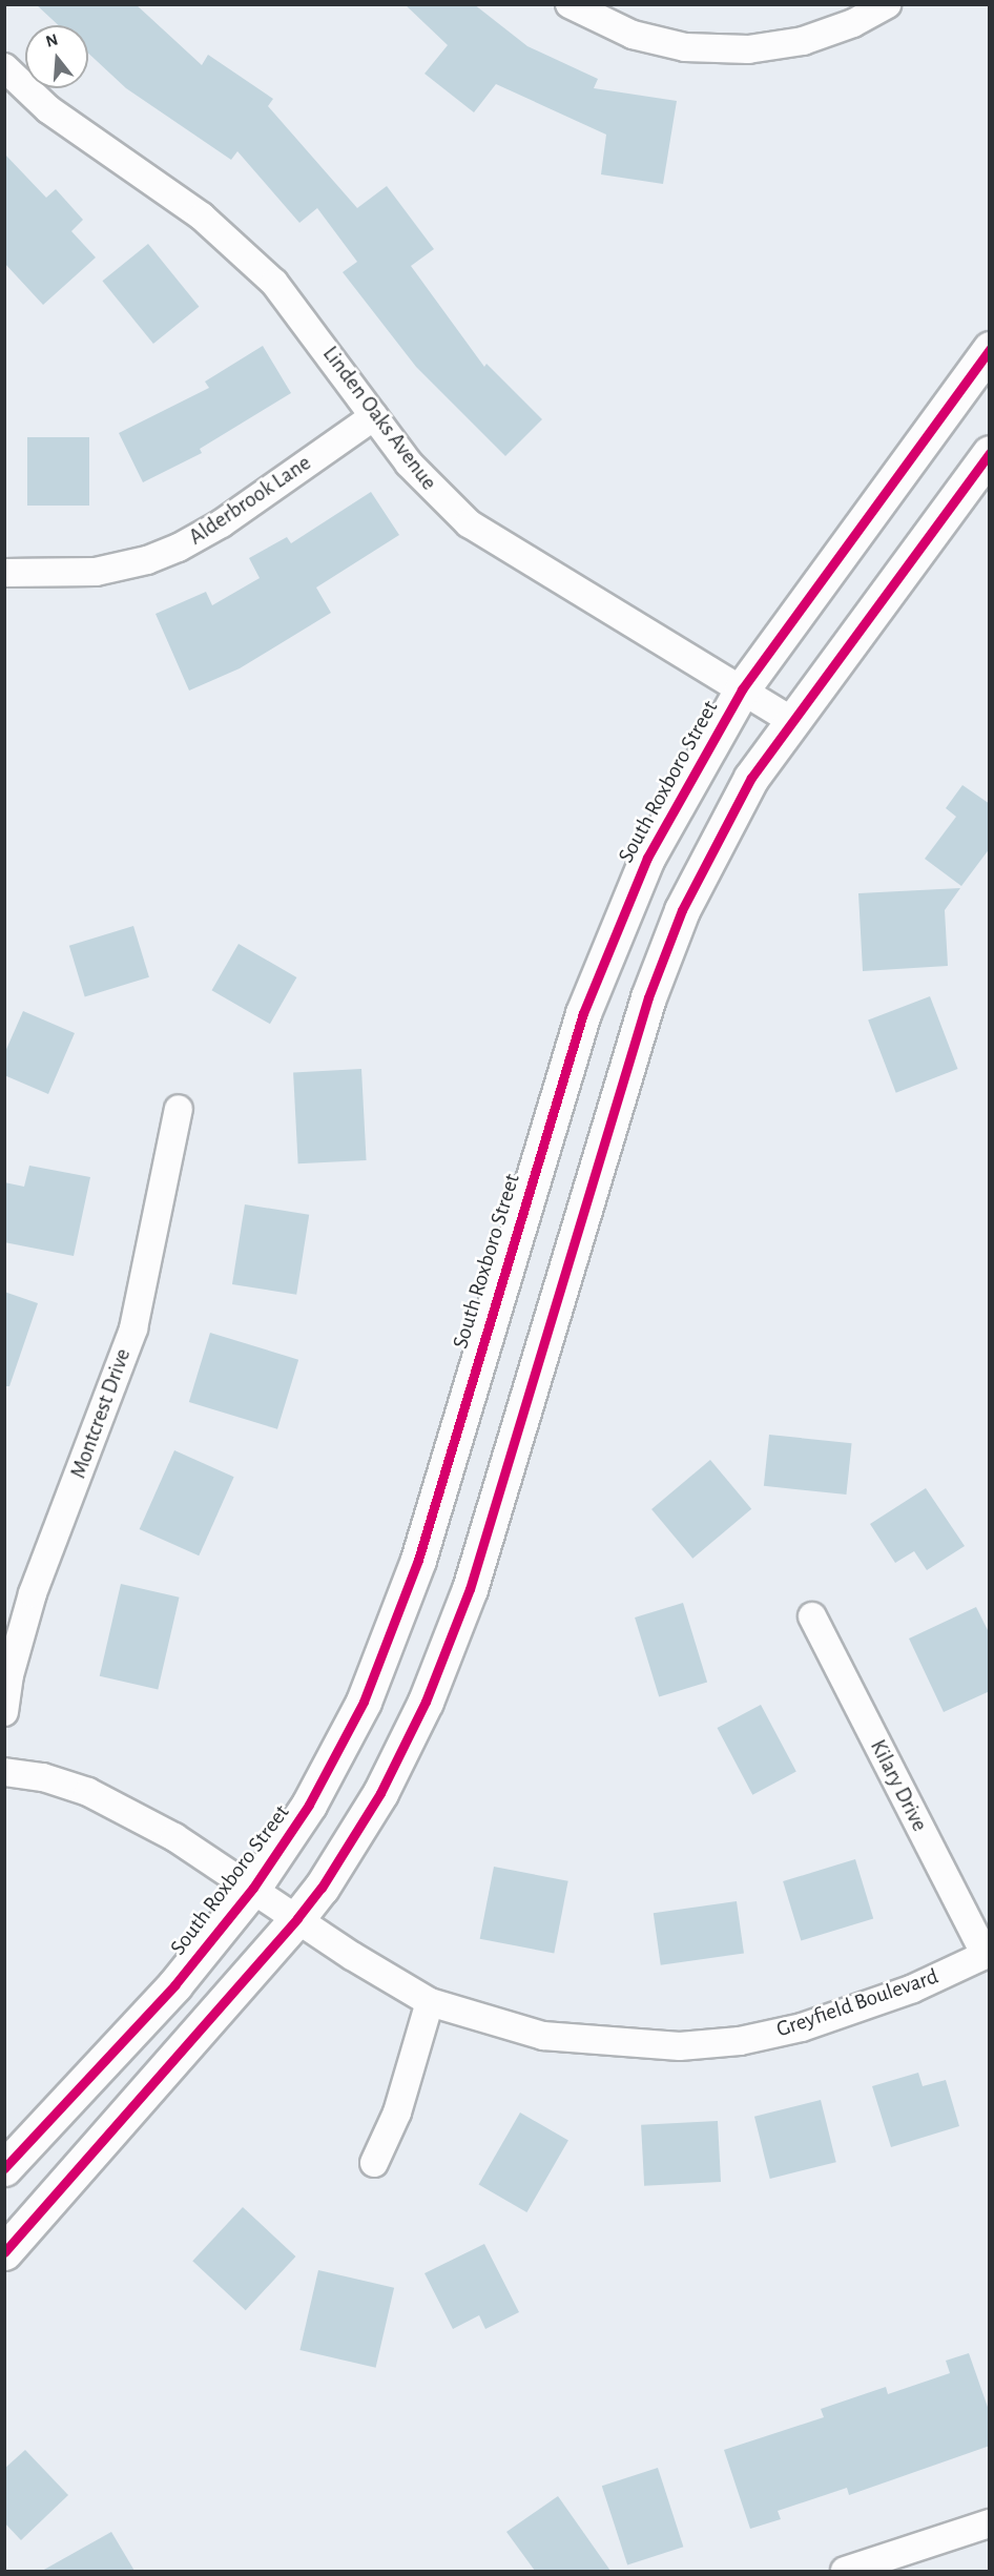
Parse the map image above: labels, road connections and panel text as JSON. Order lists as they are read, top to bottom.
{
  "streets": {
    "street": [
      "Linden Oaks Avenue",
      "Alderbrook Lane",
      "South Roxboro Street",
      "Montcrest Drive",
      "Kilary Drive",
      "Greyfield Boulevard"
    ]
  },
  "crossings": [
    ["Linden Oaks Avenue", "Alderbrook Lane"],
    ["Linden Oaks Avenue", "South Roxboro Street"],
    ["South Roxboro Street", "Greyfield Boulevard"],
    ["Kilary Drive", "Greyfield Boulevard"]
  ],
  "north": "top"
}
